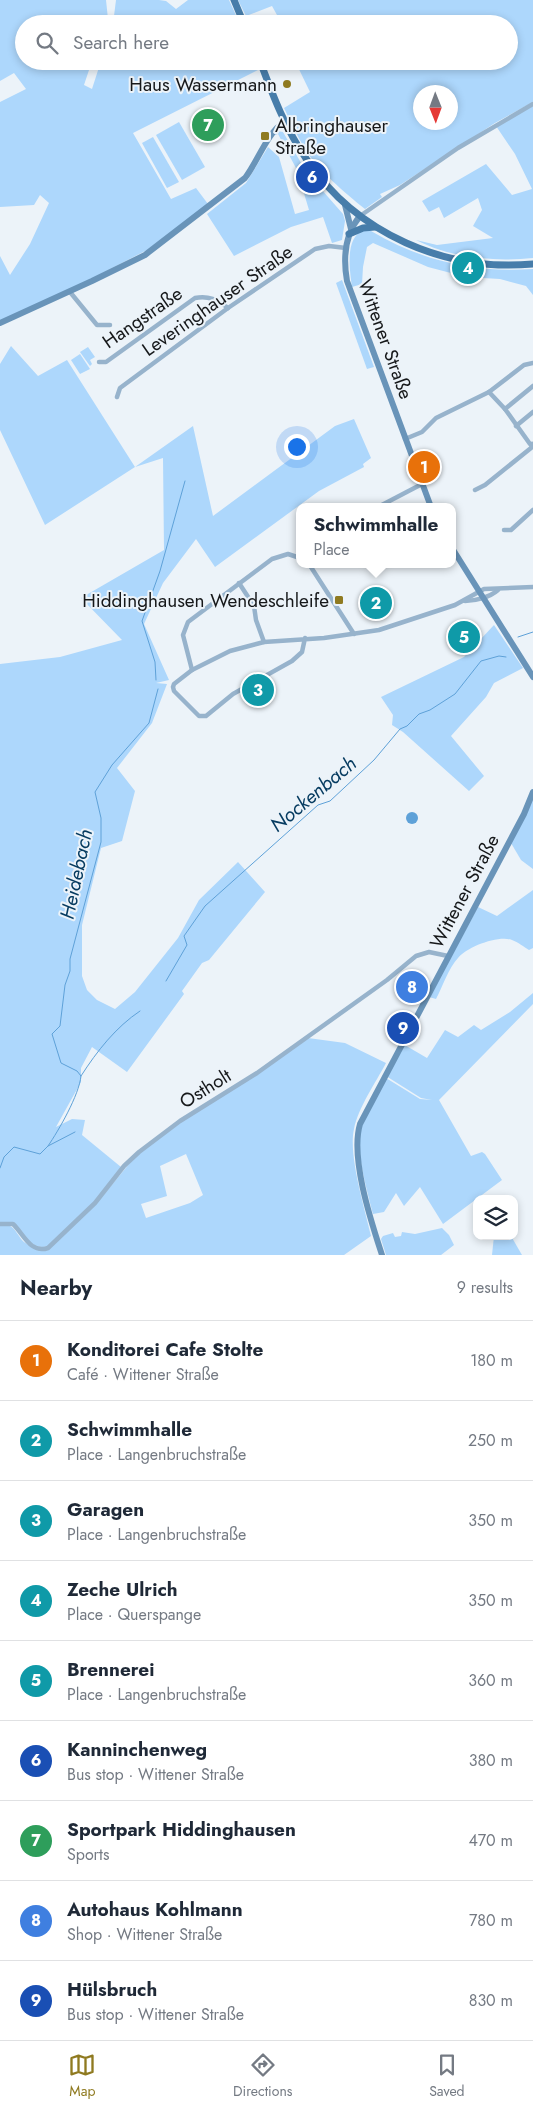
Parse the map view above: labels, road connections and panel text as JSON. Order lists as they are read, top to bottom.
{
  "streets": {
    "main road": ["Wittener Straße"],
    "street": ["Leveringhauser Straße", "Hangstraße", "Ostholt"]
  },
  "crossings": [
    ["Leveringhauser Straße", "Hangstraße"],
    ["Leveringhauser Straße", "Wittener Straße"],
    ["Wittener Straße", "Ostholt"]
  ],
  "water": ["Nockenbach", "Heidebach"],
  "places": {
    "other": ["Haus Wassermann"],
    "transit": ["Albringhauser Straße", "Hiddinghausen Wendeschleife"]
  },
  "north": "bottom",
  "page": {
    "search": "Search here",
    "pins": [
      "7",
      "6",
      "4",
      "1",
      "2",
      "5",
      "3",
      "8",
      "9"
    ],
    "popup": ["Schwimmhalle", "Place"],
    "heading": ["Nearby", "9 results"],
    "list": [
      {
        "mark": "1",
        "name": "Konditorei Cafe Stolte",
        "note": "Café · Wittener Straße",
        "value": "180 m"
      },
      {
        "mark": "2",
        "name": "Schwimmhalle",
        "note": "Place · Langenbruchstraße",
        "value": "250 m"
      },
      {
        "mark": "3",
        "name": "Garagen",
        "note": "Place · Langenbruchstraße",
        "value": "350 m"
      },
      {
        "mark": "4",
        "name": "Zeche Ulrich",
        "note": "Place · Querspange",
        "value": "350 m"
      },
      {
        "mark": "5",
        "name": "Brennerei",
        "note": "Place · Langenbruchstraße",
        "value": "360 m"
      },
      {
        "mark": "6",
        "name": "Kanninchenweg",
        "note": "Bus stop · Wittener Straße",
        "value": "380 m"
      },
      {
        "mark": "7",
        "name": "Sportpark Hiddinghausen",
        "note": "Sports",
        "value": "470 m"
      },
      {
        "mark": "8",
        "name": "Autohaus Kohlmann",
        "note": "Shop · Wittener Straße",
        "value": "780 m"
      },
      {
        "mark": "9",
        "name": "Hülsbruch",
        "note": "Bus stop · Wittener Straße",
        "value": "830 m"
      }
    ],
    "nav": ["Map", "Directions", "Saved"]
  }
}
